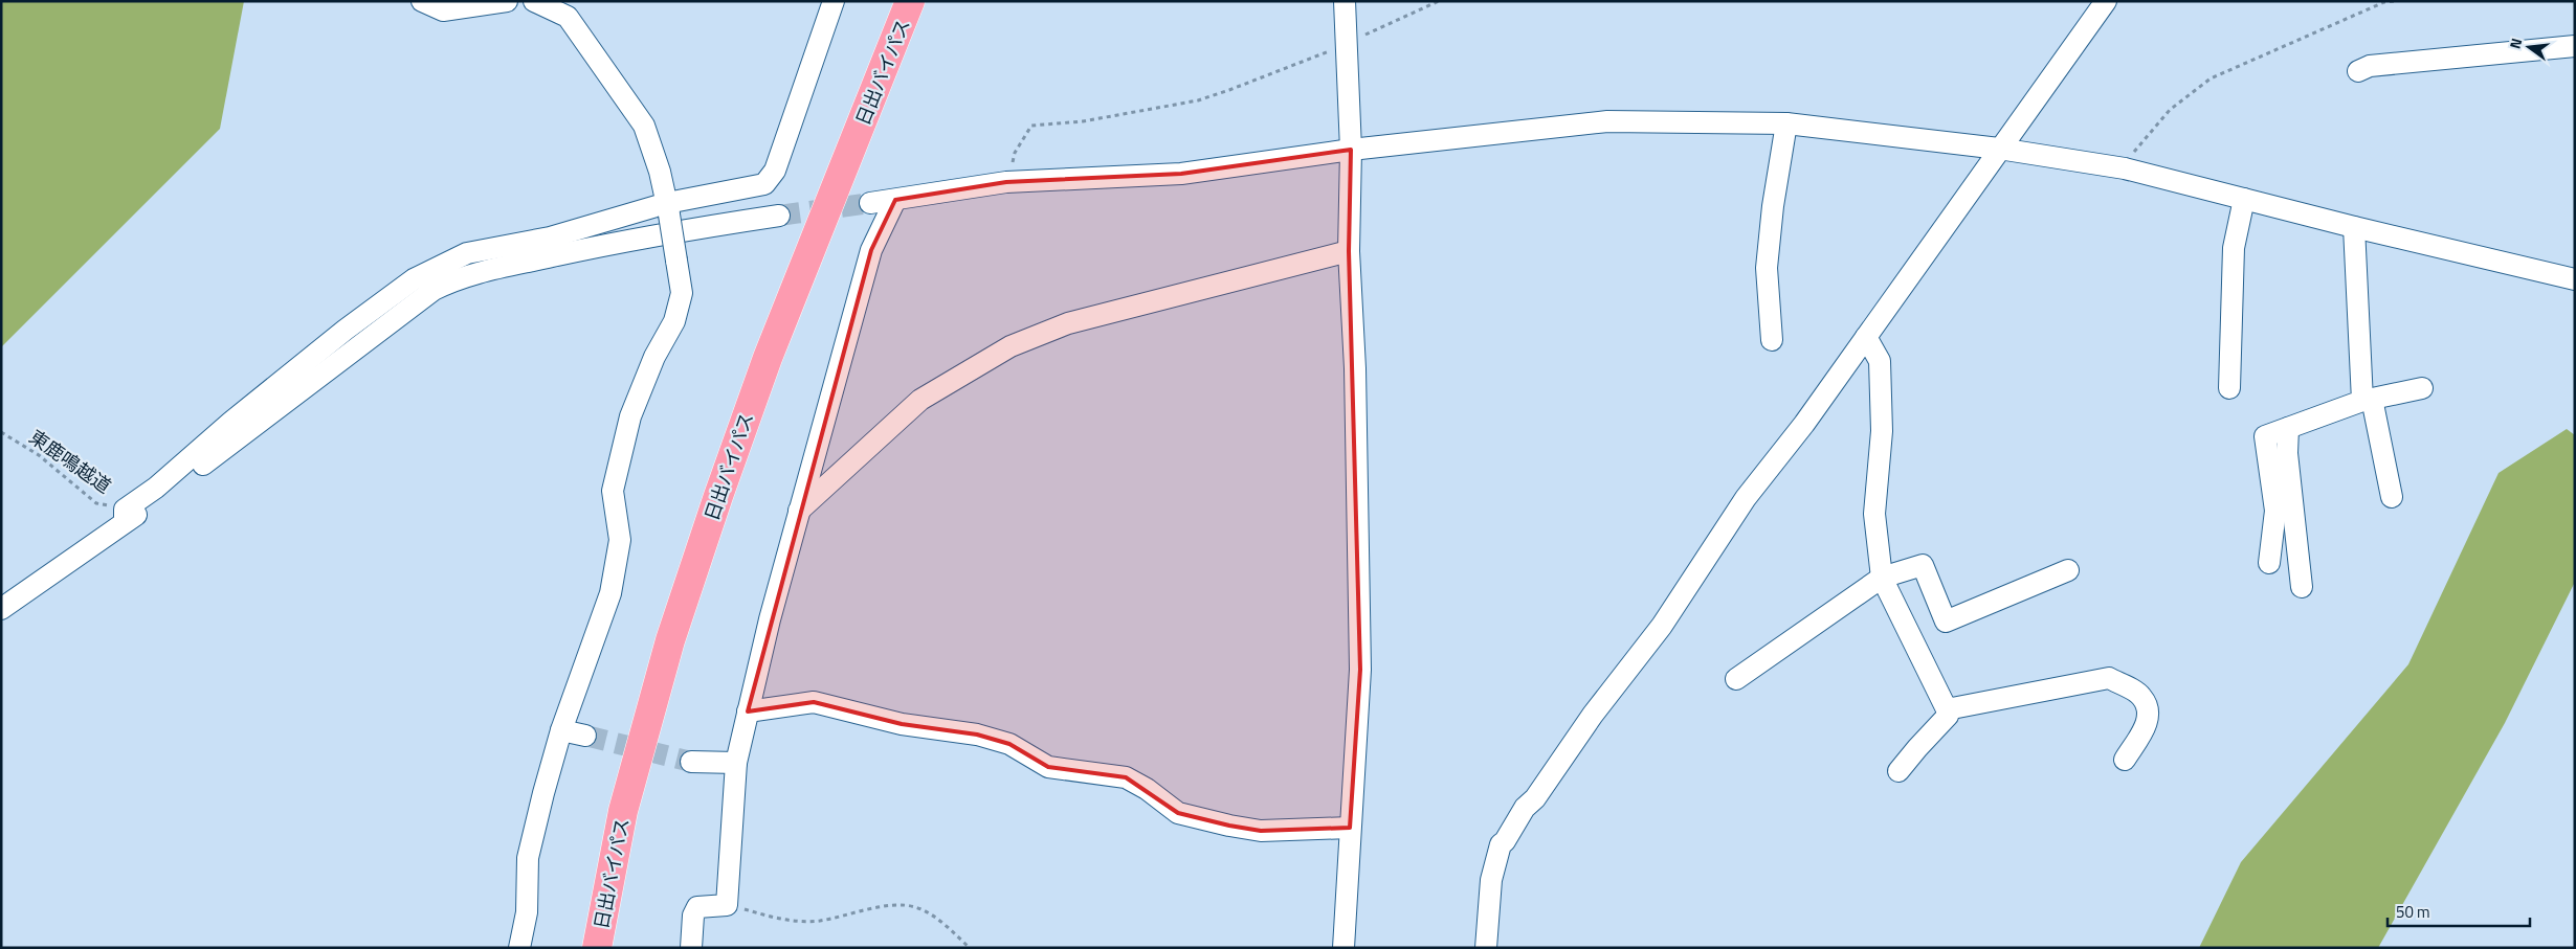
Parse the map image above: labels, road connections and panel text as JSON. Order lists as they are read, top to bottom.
{
  "streets": {
    "highway": ["日出バイパス"],
    "path": ["東鹿鳴越道"]
  },
  "scale_bar": "50 m",
  "north": "left"
}
